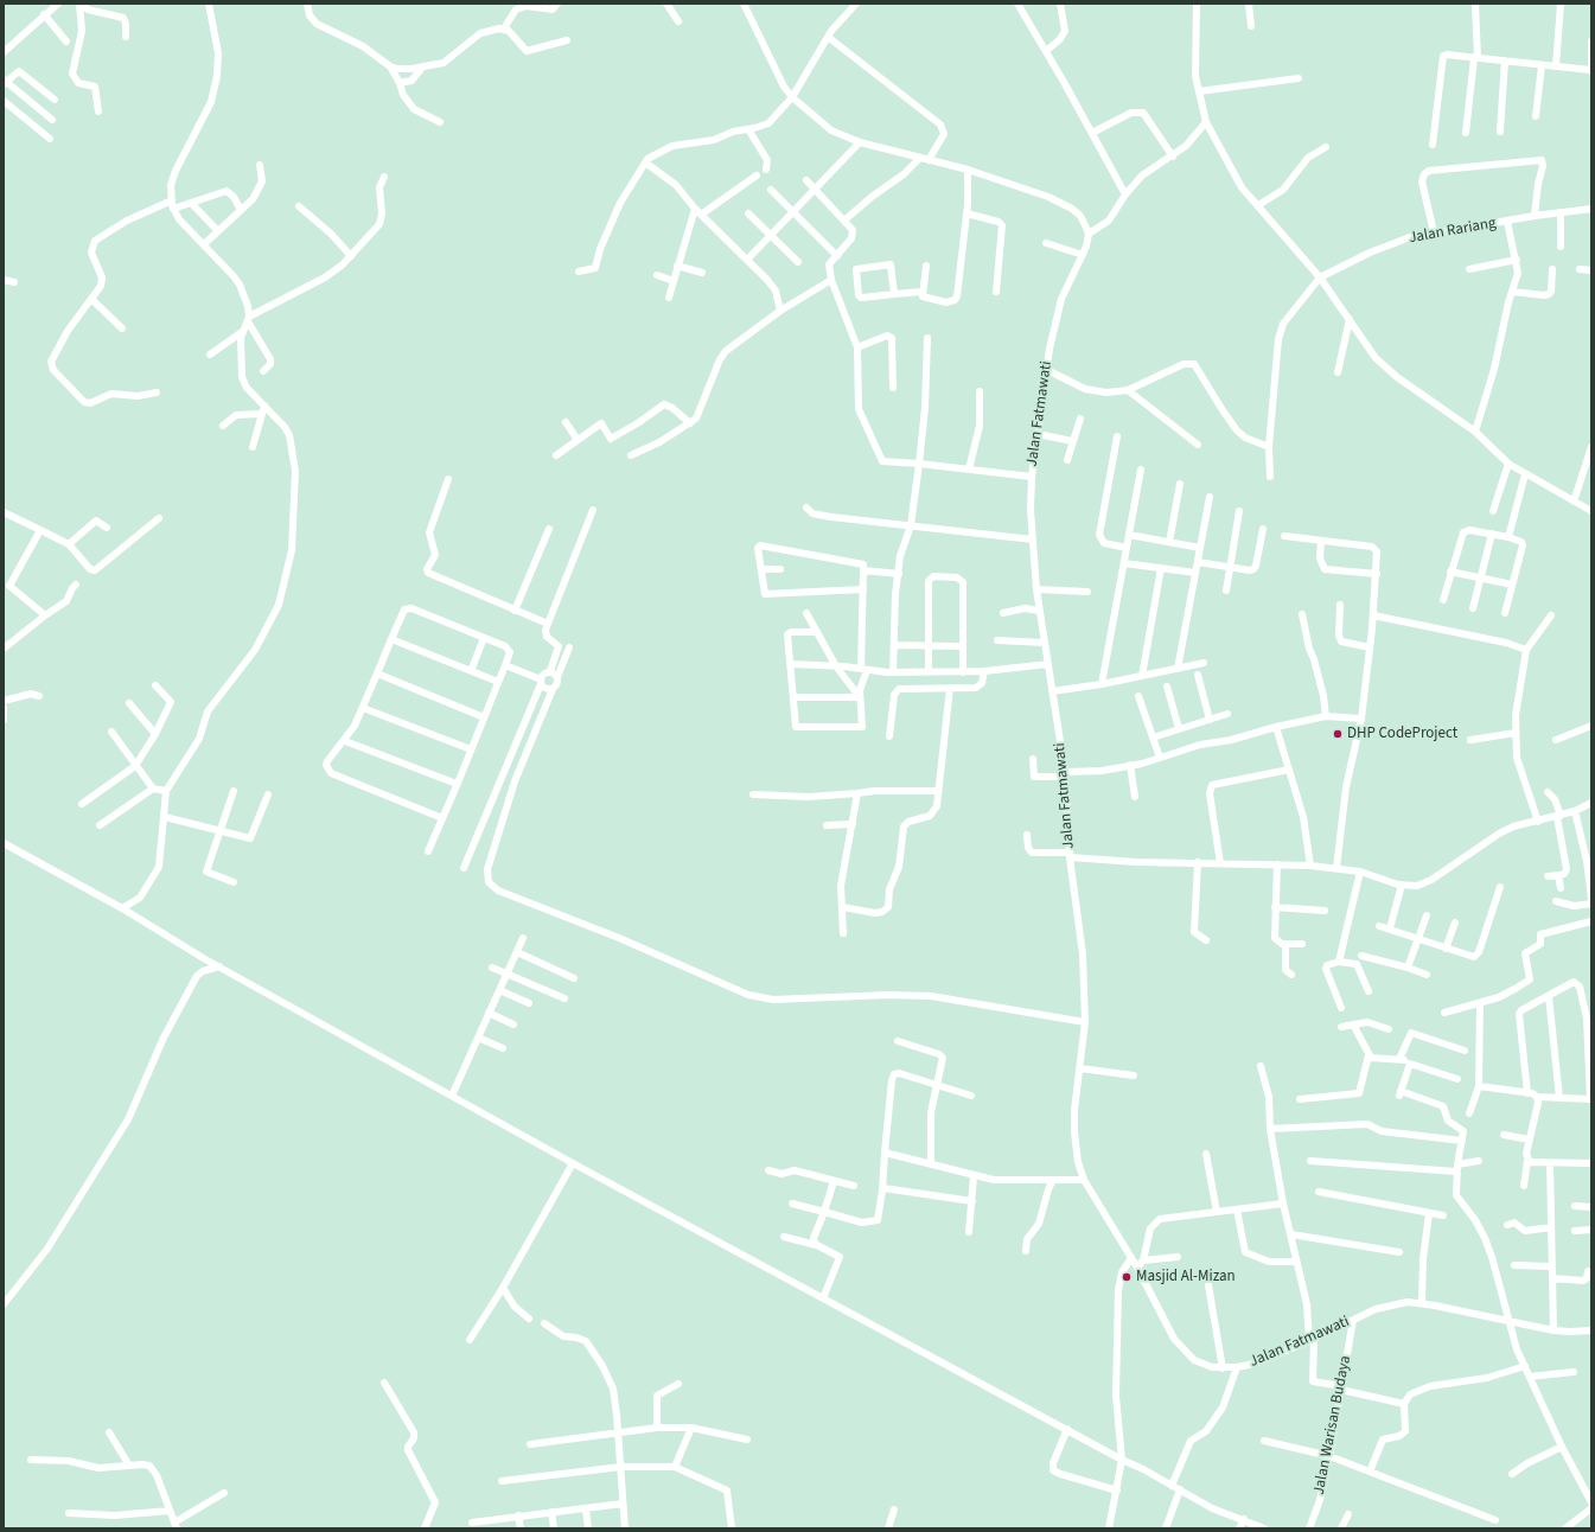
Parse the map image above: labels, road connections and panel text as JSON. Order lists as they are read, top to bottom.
{
  "streets": {
    "street": ["Jalan Rariang", "Jalan Fatmawati", "Jalan Warisan Budaya"]
  },
  "crossings": [
    ["Jalan Fatmawati", "Jalan Warisan Budaya"]
  ],
  "places": ["DHP CodeProject", "Masjid Al-Mizan"]
}
